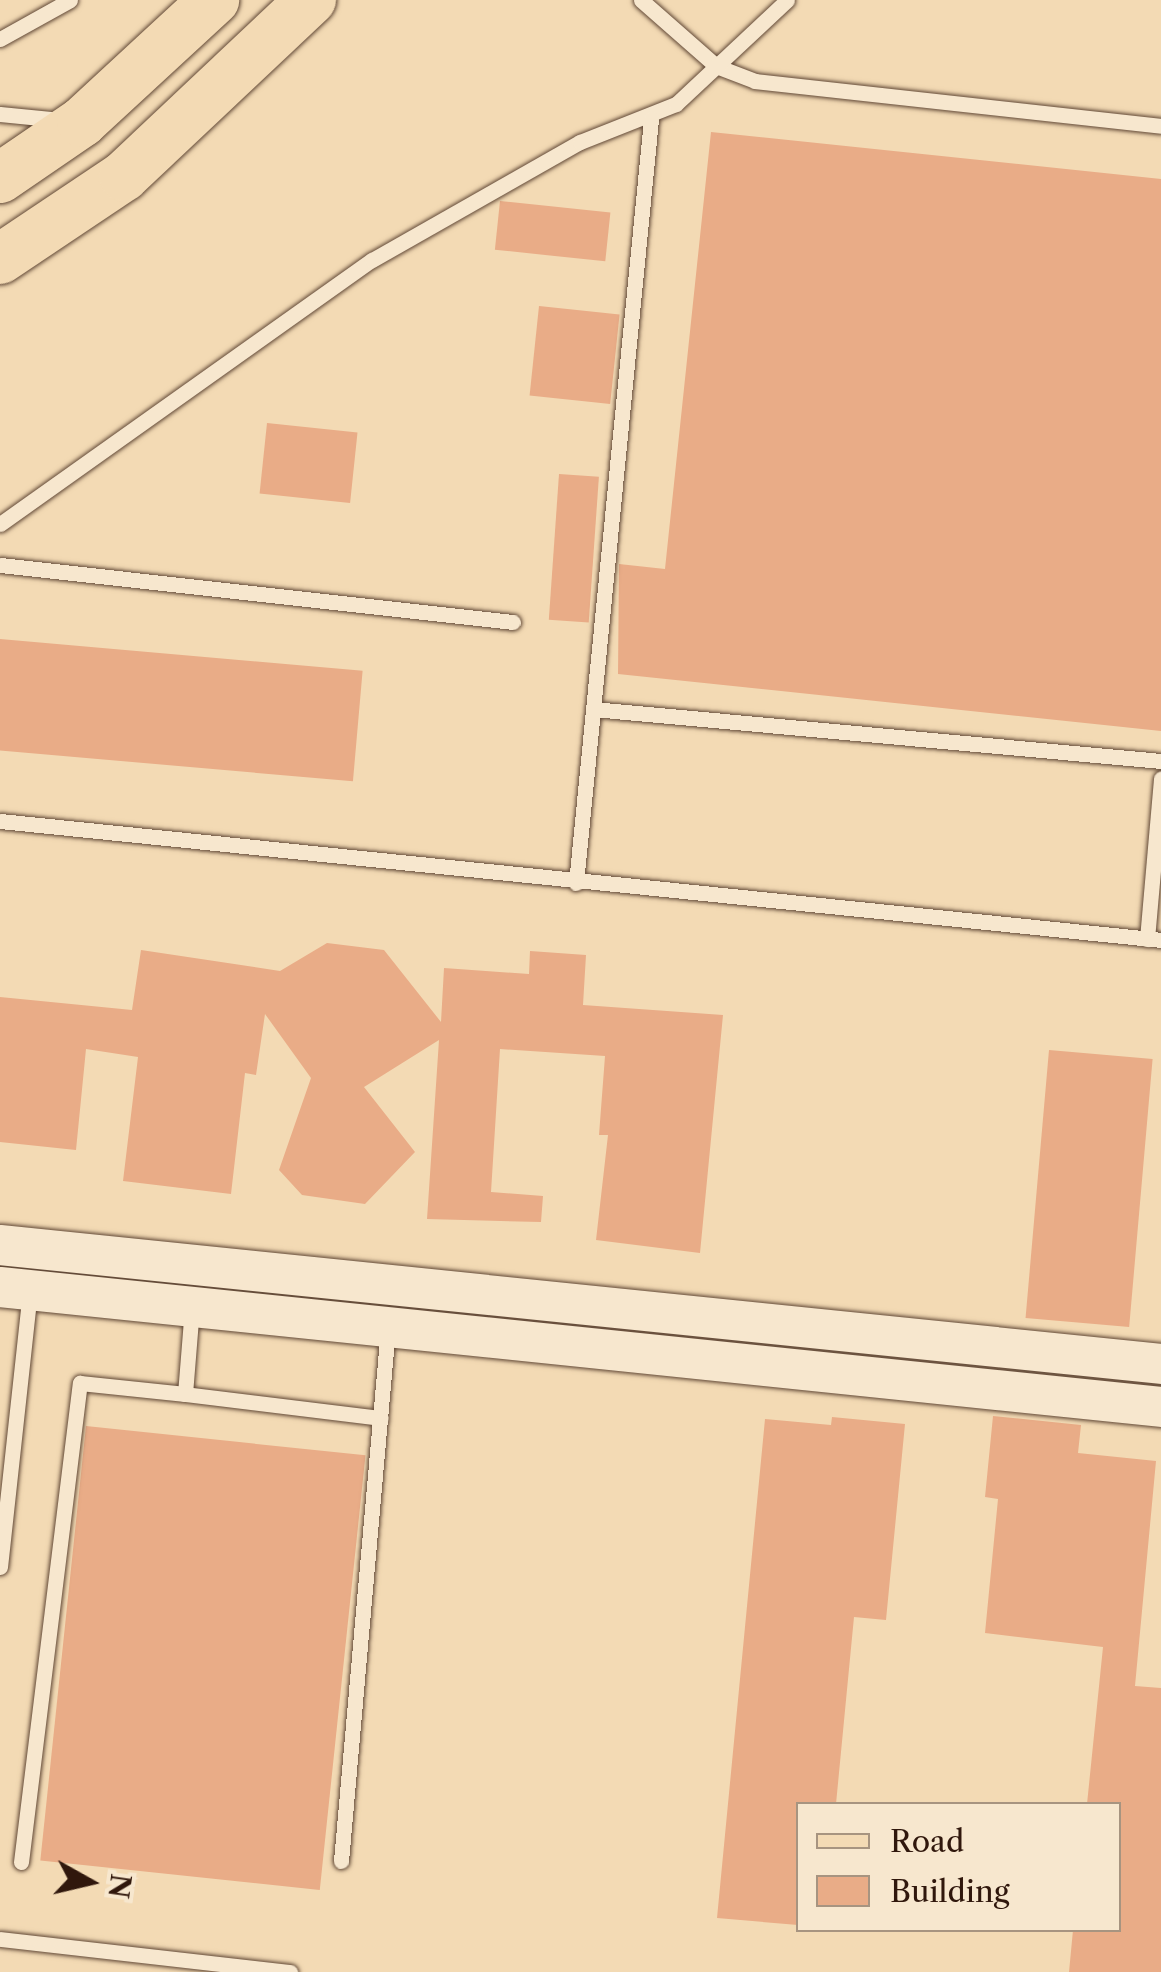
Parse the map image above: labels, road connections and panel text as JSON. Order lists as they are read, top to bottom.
{
  "legend": ["Road", "Building"],
  "north": "right"
}
